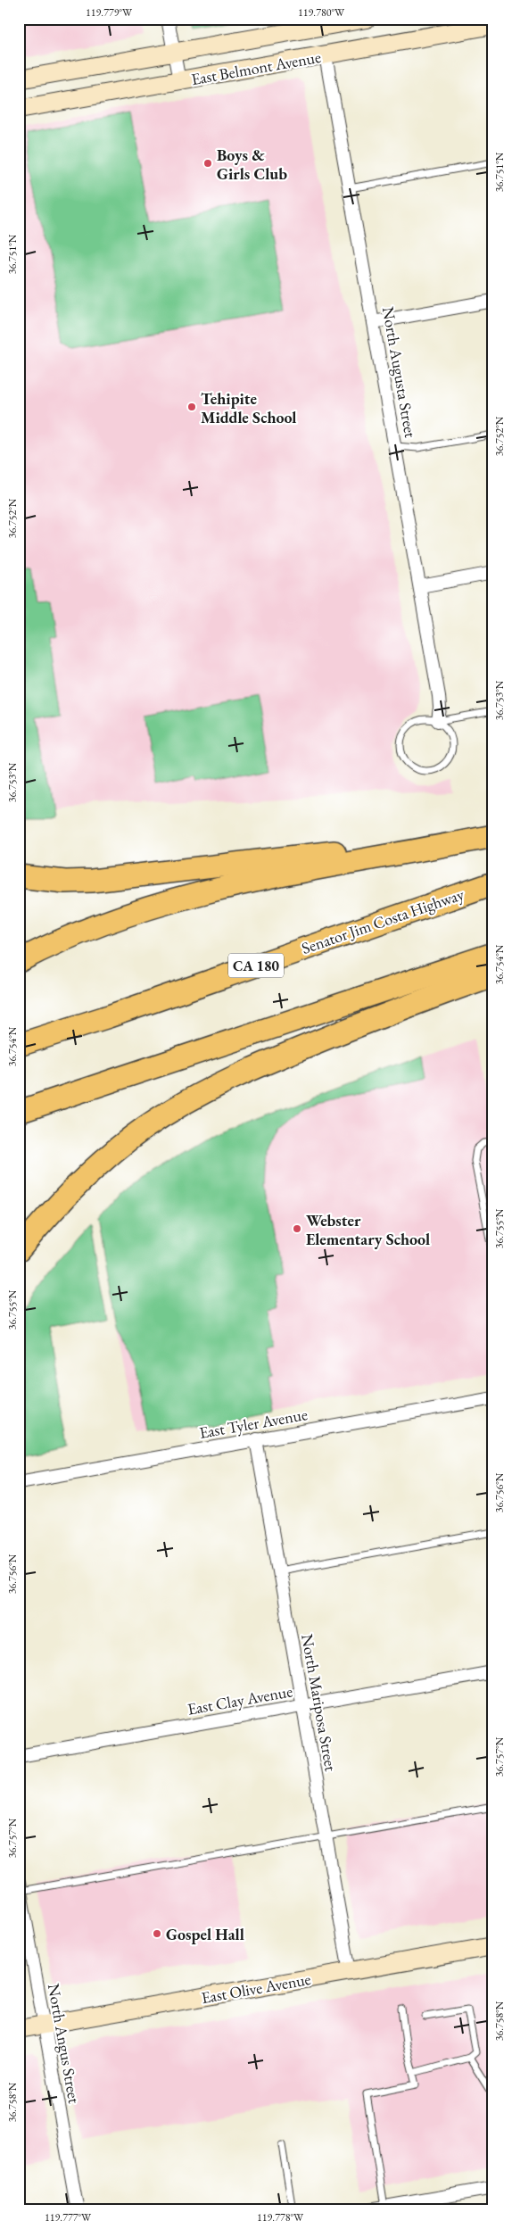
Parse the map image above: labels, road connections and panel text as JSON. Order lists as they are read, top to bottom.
{
  "streets": {
    "highway": ["Senator Jim Costa Highway", "CA 180"],
    "main road": ["East Belmont Avenue", "East Olive Avenue"],
    "street": [
      "North Augusta Street",
      "East Tyler Avenue",
      "East Clay Avenue",
      "North Mariposa Street",
      "North Angus Street"
    ]
  },
  "crossings": [
    ["East Belmont Avenue", "North Augusta Street"],
    ["East Tyler Avenue", "North Mariposa Street"],
    ["East Clay Avenue", "North Mariposa Street"],
    ["North Mariposa Street", "East Olive Avenue"],
    ["East Olive Avenue", "North Angus Street"]
  ],
  "places": [
    "Boys & Girls Club",
    "Tehipite Middle School",
    "Webster Elementary School",
    "Gospel Hall"
  ],
  "coordinates": [
    "119.779°W",
    "119.780°W",
    "36.751°N",
    "36.752°N",
    "36.753°N",
    "36.754°N",
    "36.755°N",
    "36.756°N",
    "36.757°N",
    "36.758°N",
    "119.777°W",
    "119.778°W"
  ]
}
